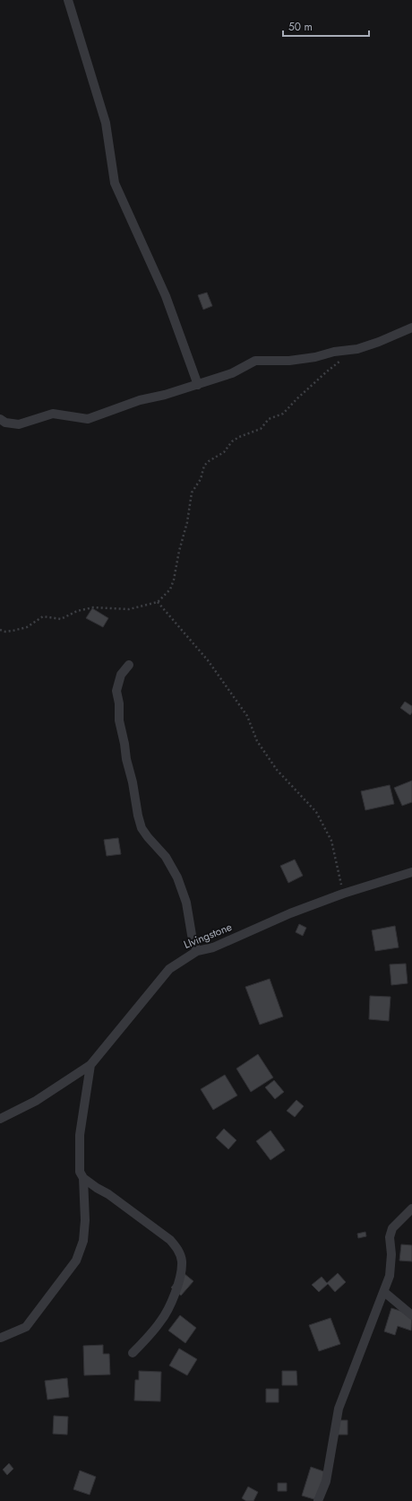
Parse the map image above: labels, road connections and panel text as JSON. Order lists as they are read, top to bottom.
{
  "streets": {
    "street": ["LIvingstone"]
  },
  "scale_bar": "50 m"
}
